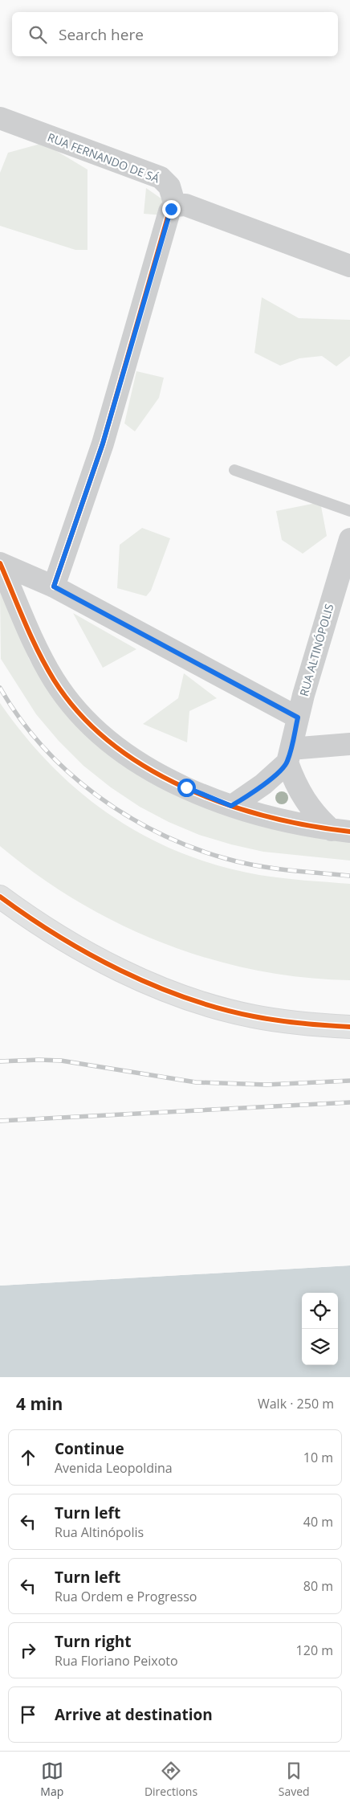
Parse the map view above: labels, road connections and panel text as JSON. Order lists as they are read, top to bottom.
{
  "streets": {
    "street": ["RUA FERNANDO DE SÁ", "RUA ALTINÓPOLIS"]
  },
  "page": {
    "search": "Search here",
    "heading": ["4 min", "Walk · 250 m"],
    "list": [
      ["Continue", "Avenida Leopoldina", "10 m"],
      ["Turn left", "Rua Altinópolis", "40 m"],
      ["Turn left", "Rua Ordem e Progresso", "80 m"],
      ["Turn right", "Rua Floriano Peixoto", "120 m"],
      "Arrive at destination"
    ],
    "nav": ["Map", "Directions", "Saved"]
  }
}
